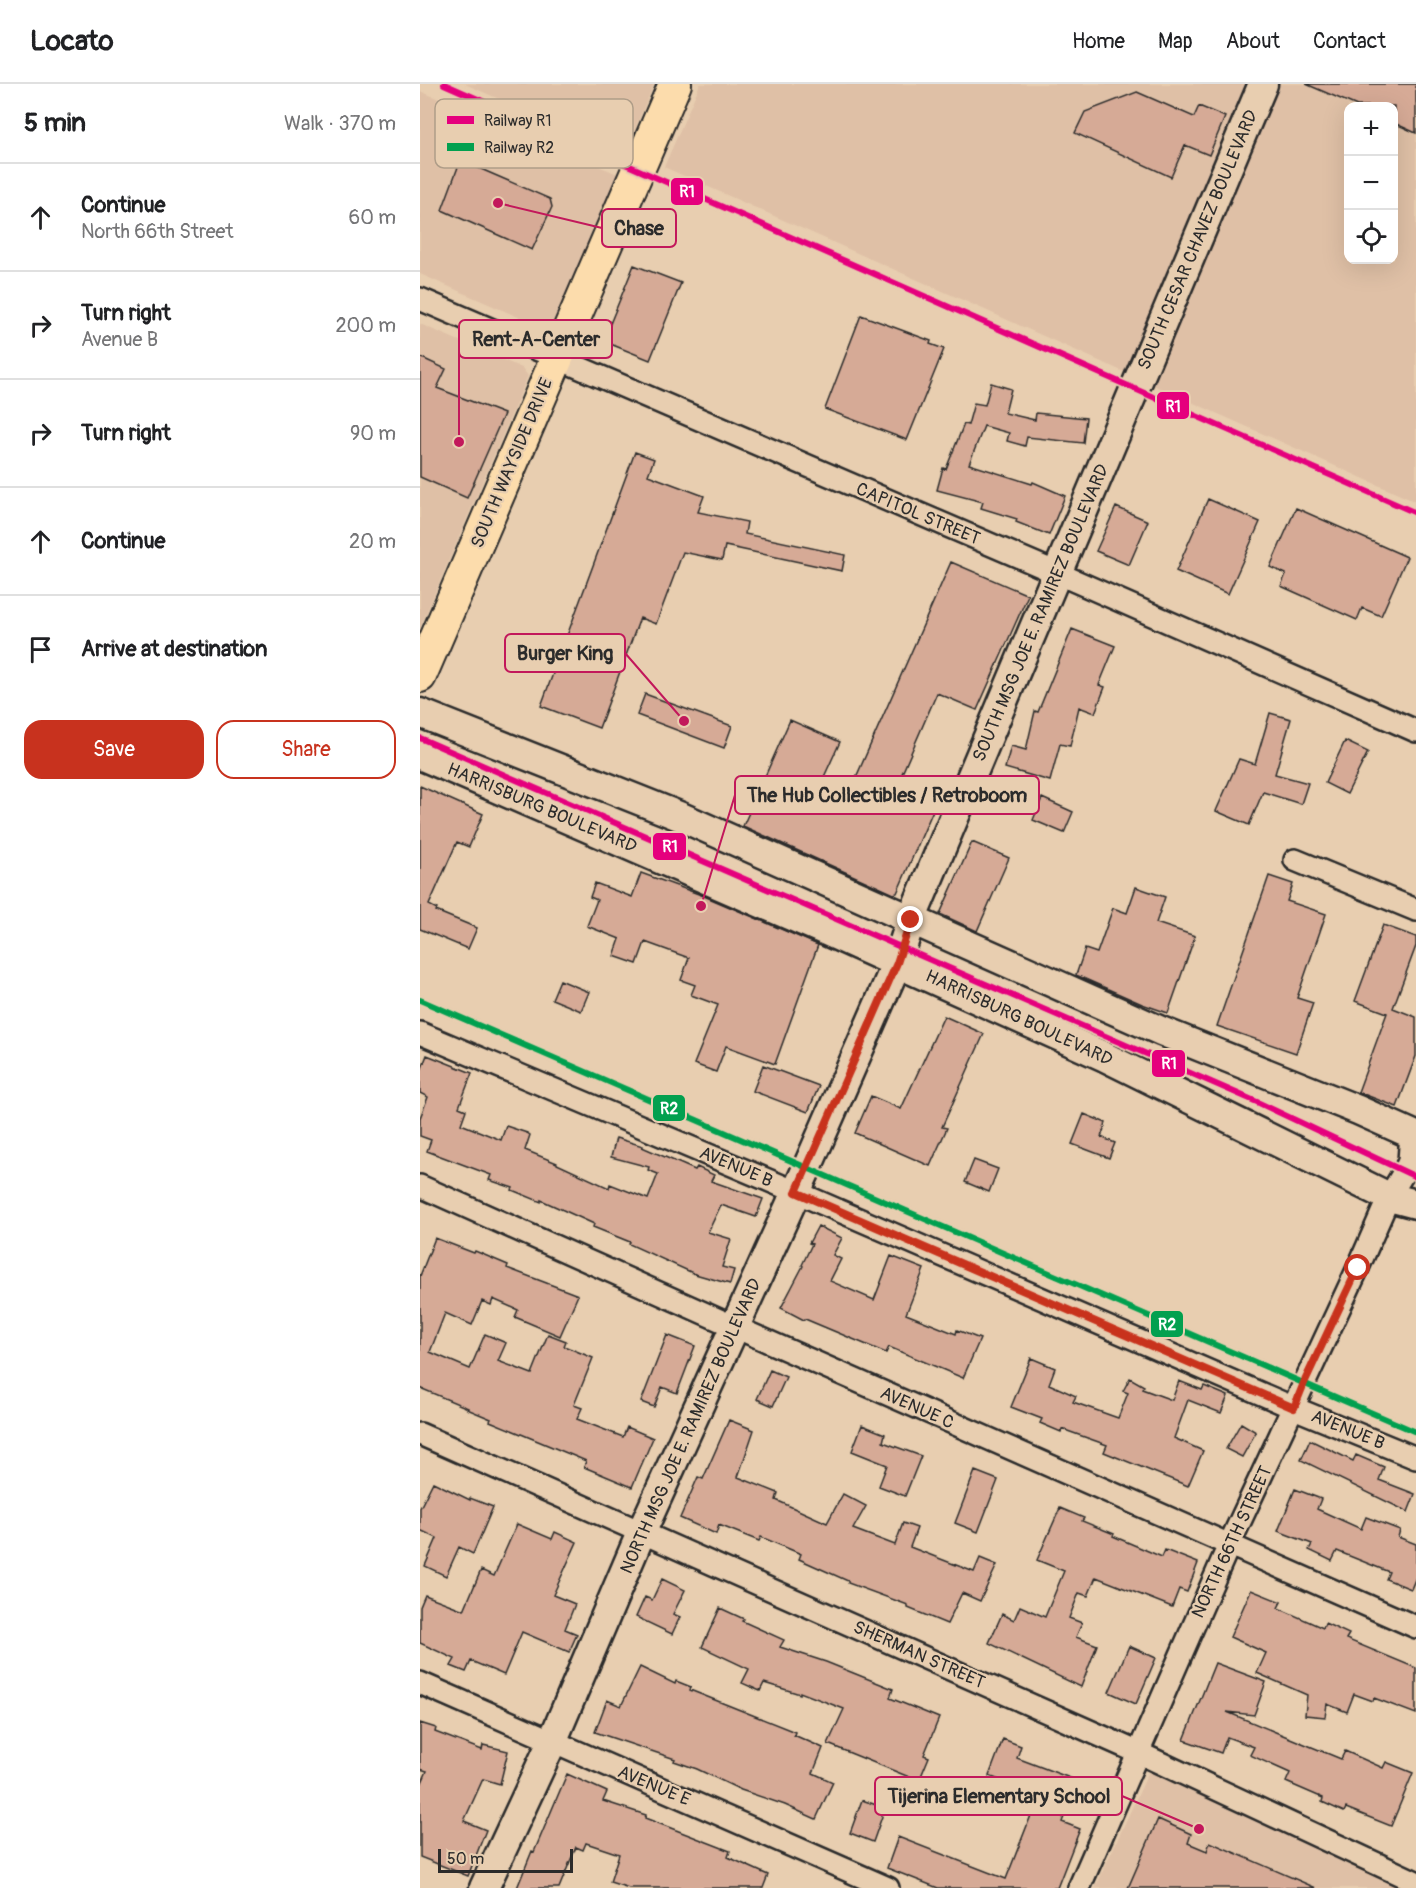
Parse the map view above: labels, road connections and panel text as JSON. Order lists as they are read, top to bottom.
{
  "streets": {
    "main road": [
      "SOUTH CESAR CHAVEZ BOULEVARD",
      "SOUTH WAYSIDE DRIVE",
      "SOUTH MSG JOE E. RAMIREZ BOULEVARD",
      "HARRISBURG BOULEVARD",
      "NORTH MSG JOE E. RAMIREZ BOULEVARD"
    ],
    "street": [
      "CAPITOL STREET",
      "AVENUE B",
      "AVENUE C",
      "NORTH 66TH STREET",
      "SHERMAN STREET",
      "AVENUE E"
    ]
  },
  "crossings": [
    ["SOUTH CESAR CHAVEZ BOULEVARD", "SOUTH MSG JOE E. RAMIREZ BOULEVARD"],
    ["SOUTH WAYSIDE DRIVE", "CAPITOL STREET"],
    ["CAPITOL STREET", "SOUTH MSG JOE E. RAMIREZ BOULEVARD"],
    ["SOUTH MSG JOE E. RAMIREZ BOULEVARD", "HARRISBURG BOULEVARD"],
    ["SOUTH MSG JOE E. RAMIREZ BOULEVARD", "NORTH MSG JOE E. RAMIREZ BOULEVARD"],
    ["HARRISBURG BOULEVARD", "NORTH MSG JOE E. RAMIREZ BOULEVARD"],
    ["HARRISBURG BOULEVARD", "NORTH 66TH STREET"],
    ["AVENUE B", "NORTH MSG JOE E. RAMIREZ BOULEVARD"],
    ["AVENUE B", "NORTH 66TH STREET"],
    ["AVENUE C", "NORTH MSG JOE E. RAMIREZ BOULEVARD"],
    ["AVENUE C", "NORTH 66TH STREET"],
    ["NORTH MSG JOE E. RAMIREZ BOULEVARD", "SHERMAN STREET"],
    ["NORTH MSG JOE E. RAMIREZ BOULEVARD", "AVENUE E"],
    ["NORTH 66TH STREET", "SHERMAN STREET"]
  ],
  "places": [
    "Chase",
    "Rent-A-Center",
    "Burger King",
    "The Hub Collectibles / Retroboom",
    "Tijerina Elementary School"
  ],
  "lines": ["rail line R1", "rail line R2"],
  "legend": ["Railway R1", "Railway R2"],
  "scale_bar": "50 m",
  "page": {
    "header": "Locato",
    "nav": [
      "Home",
      "Map",
      "About",
      "Contact"
    ],
    "heading": ["5 min", "Walk · 370 m"],
    "map_buttons": ["+", "−"],
    "list": [
      ["Continue", "North 66th Street", "60 m"],
      ["Turn right", "Avenue B", "200 m"],
      ["Turn right", "90 m"],
      ["Continue", "20 m"],
      "Arrive at destination"
    ],
    "buttons": ["Save", "Share"],
    "scale": "50 m"
  }
}
